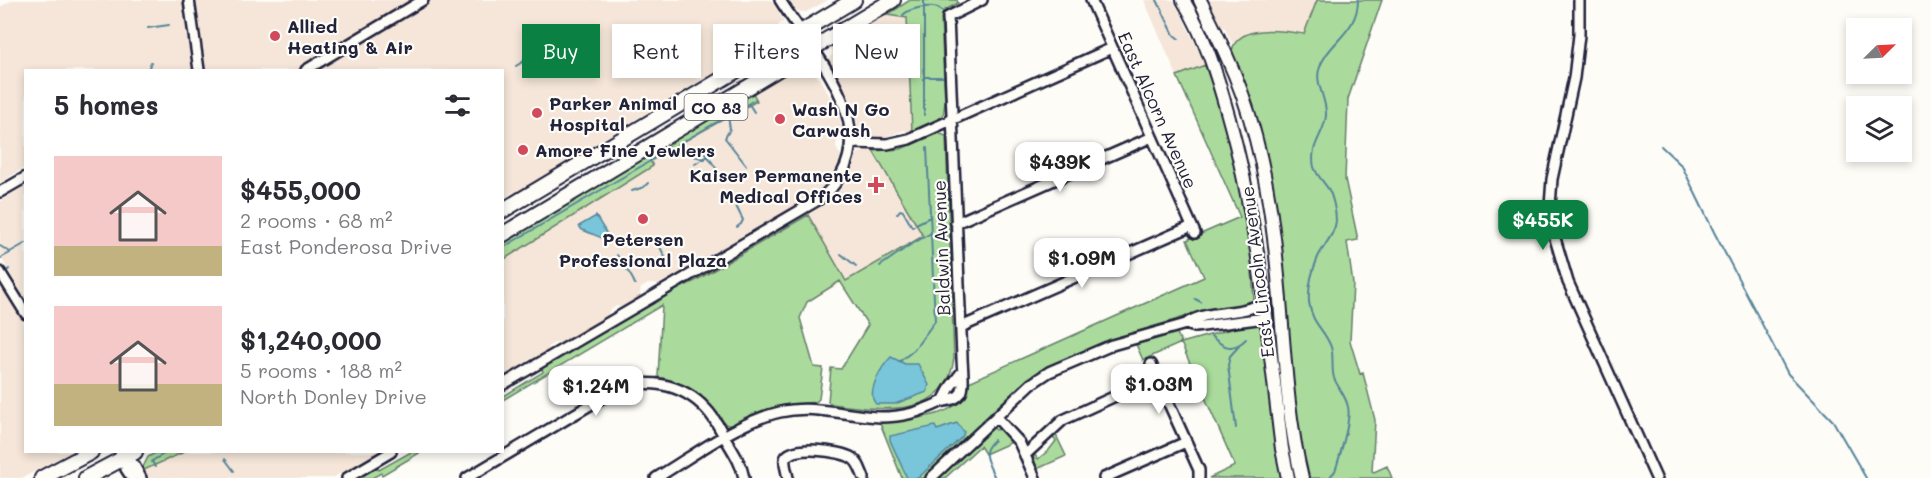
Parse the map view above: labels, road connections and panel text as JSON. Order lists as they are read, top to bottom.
{
  "streets": {
    "highway": ["CO 83"],
    "main road": ["East Lincoln Avenue"],
    "street": ["East Alcorn Avenue", "Baldwin Avenue"]
  },
  "crossings": [
    ["East Alcorn Avenue", "Baldwin Avenue"]
  ],
  "places": {
    "other": [
      "Allied Heating & Air",
      "Parker Animal Hospital",
      "Wash N Go Carwash",
      "Amore Fine Jewlers",
      "Petersen Professional Plaza"
    ],
    "health": ["Kaiser Permanente Medical Offices"]
  },
  "north": "top right",
  "page": {
    "chip": [
      "Buy",
      "Rent",
      "Filters",
      "New"
    ],
    "heading": "5 homes",
    "list": [
      {
        "name": "$455,000",
        "note": "2 rooms · 68 m² · East Ponderosa Drive"
      },
      {
        "name": "$1,240,000",
        "note": "5 rooms · 188 m² · North Donley Drive"
      }
    ],
    "price": [
      "$439K",
      "$455K",
      "$1.09M",
      "$1.03M",
      "$1.24M"
    ]
  }
}
